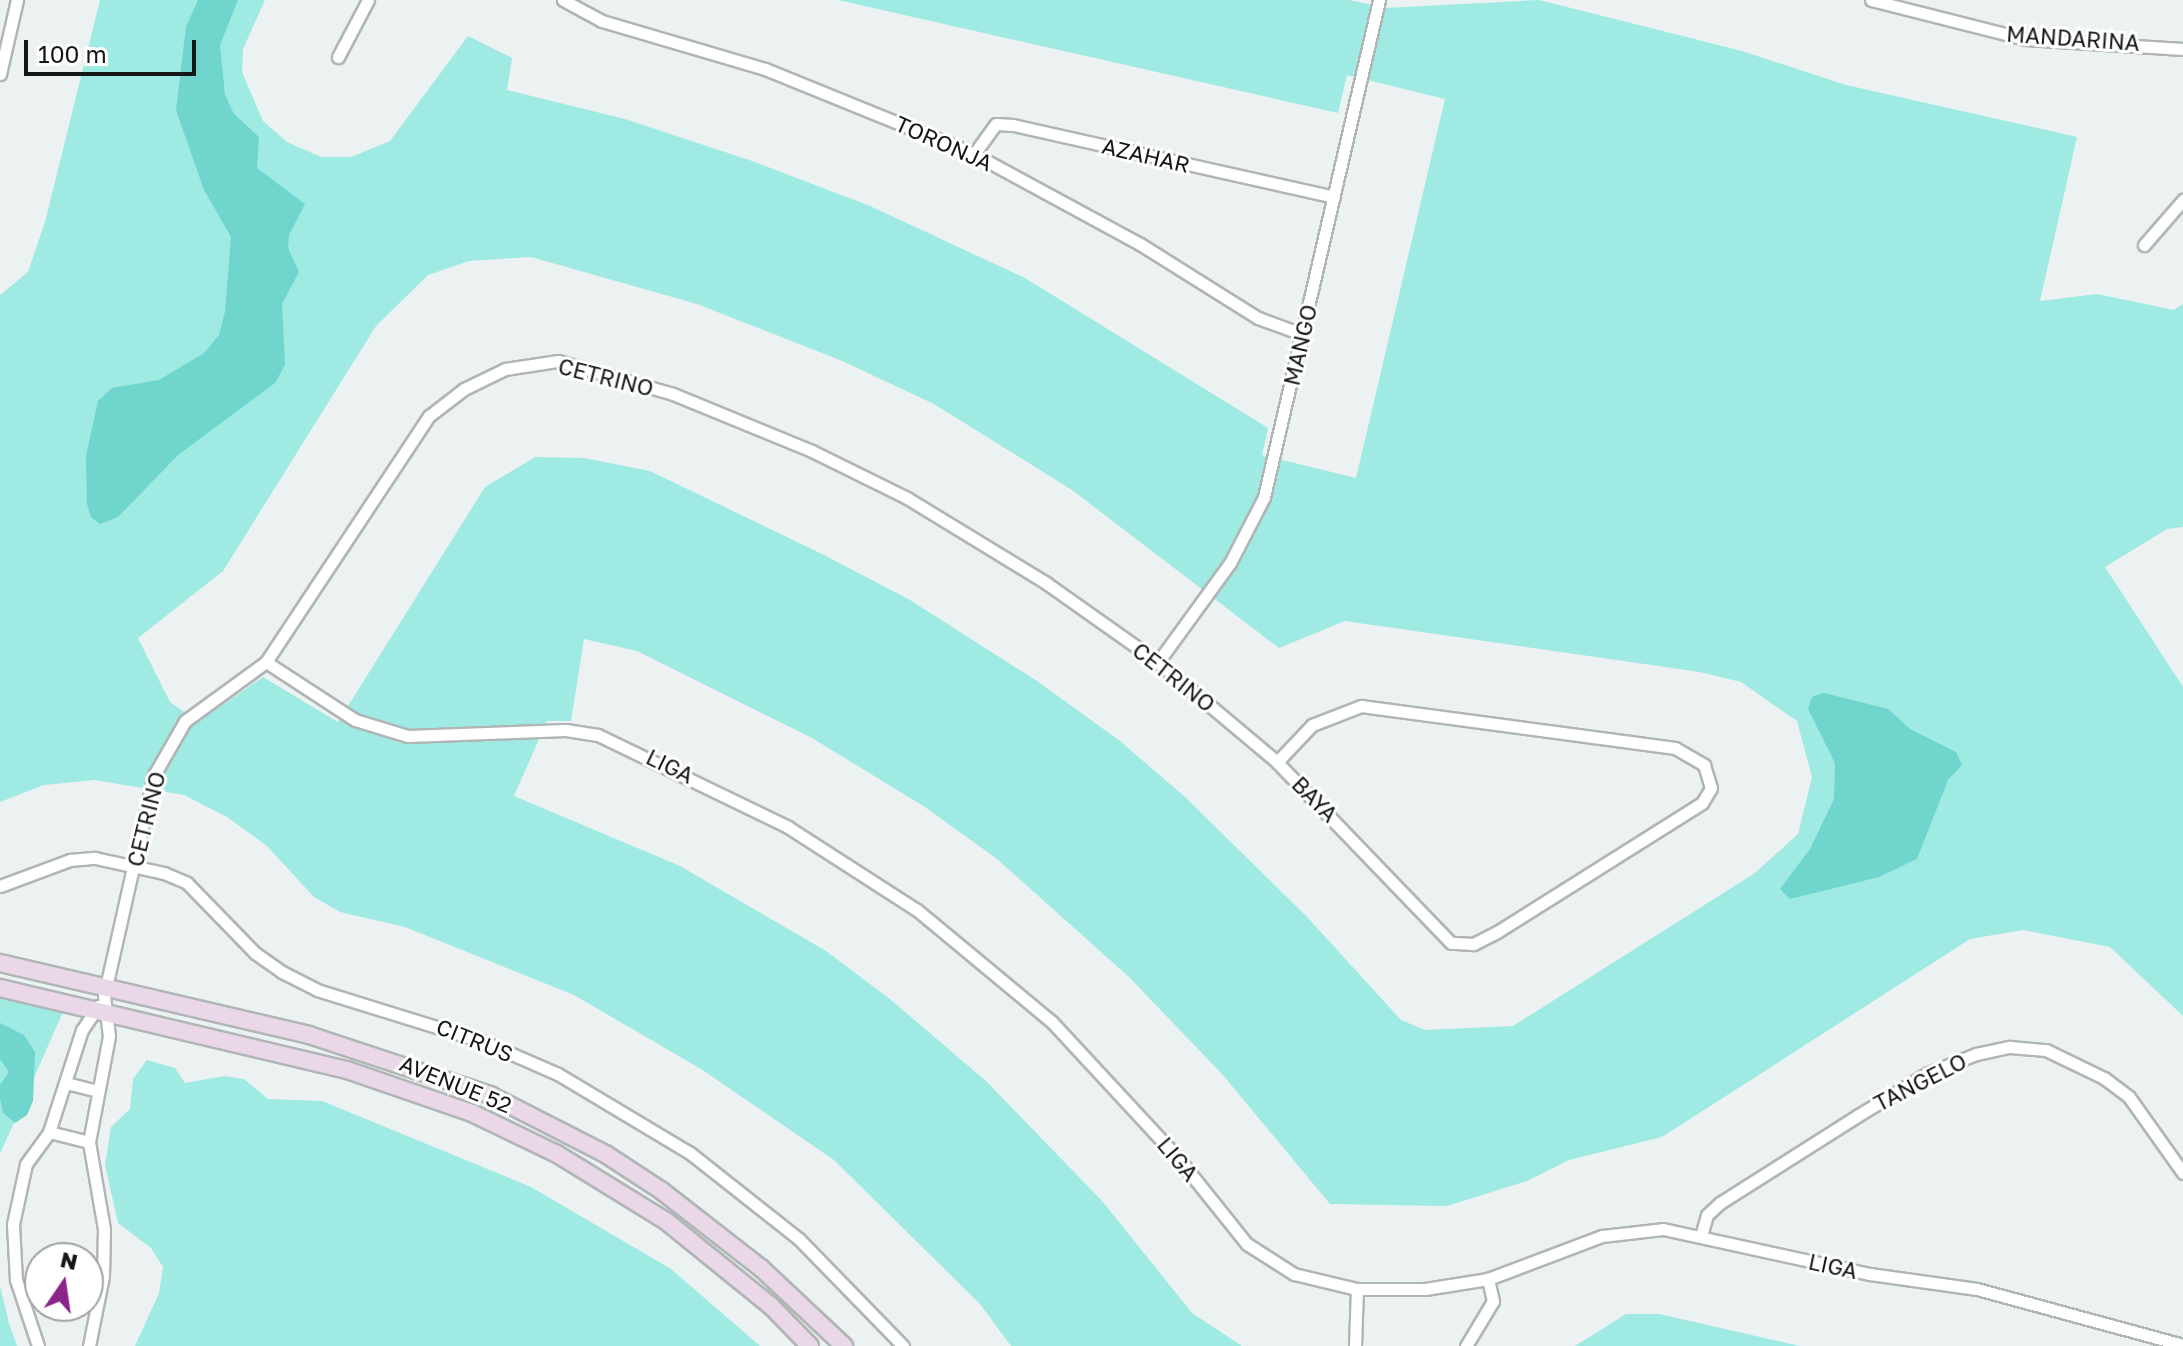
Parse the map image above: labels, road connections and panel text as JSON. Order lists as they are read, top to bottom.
{
  "streets": {
    "main road": ["AVENUE 52"],
    "street": [
      "MANDARINA",
      "TORONJA",
      "AZAHAR",
      "MANGO",
      "CETRINO",
      "LIGA",
      "BAYA",
      "CITRUS",
      "TANGELO"
    ]
  },
  "crossings": [
    ["TORONJA", "AZAHAR"],
    ["TORONJA", "MANGO"],
    ["AZAHAR", "MANGO"],
    ["MANGO", "CETRINO"],
    ["CETRINO", "LIGA"],
    ["CETRINO", "BAYA"],
    ["CETRINO", "CITRUS"],
    ["CETRINO", "AVENUE 52"],
    ["LIGA", "TANGELO"]
  ],
  "scale_bar": "100 m",
  "north": "top"
}
